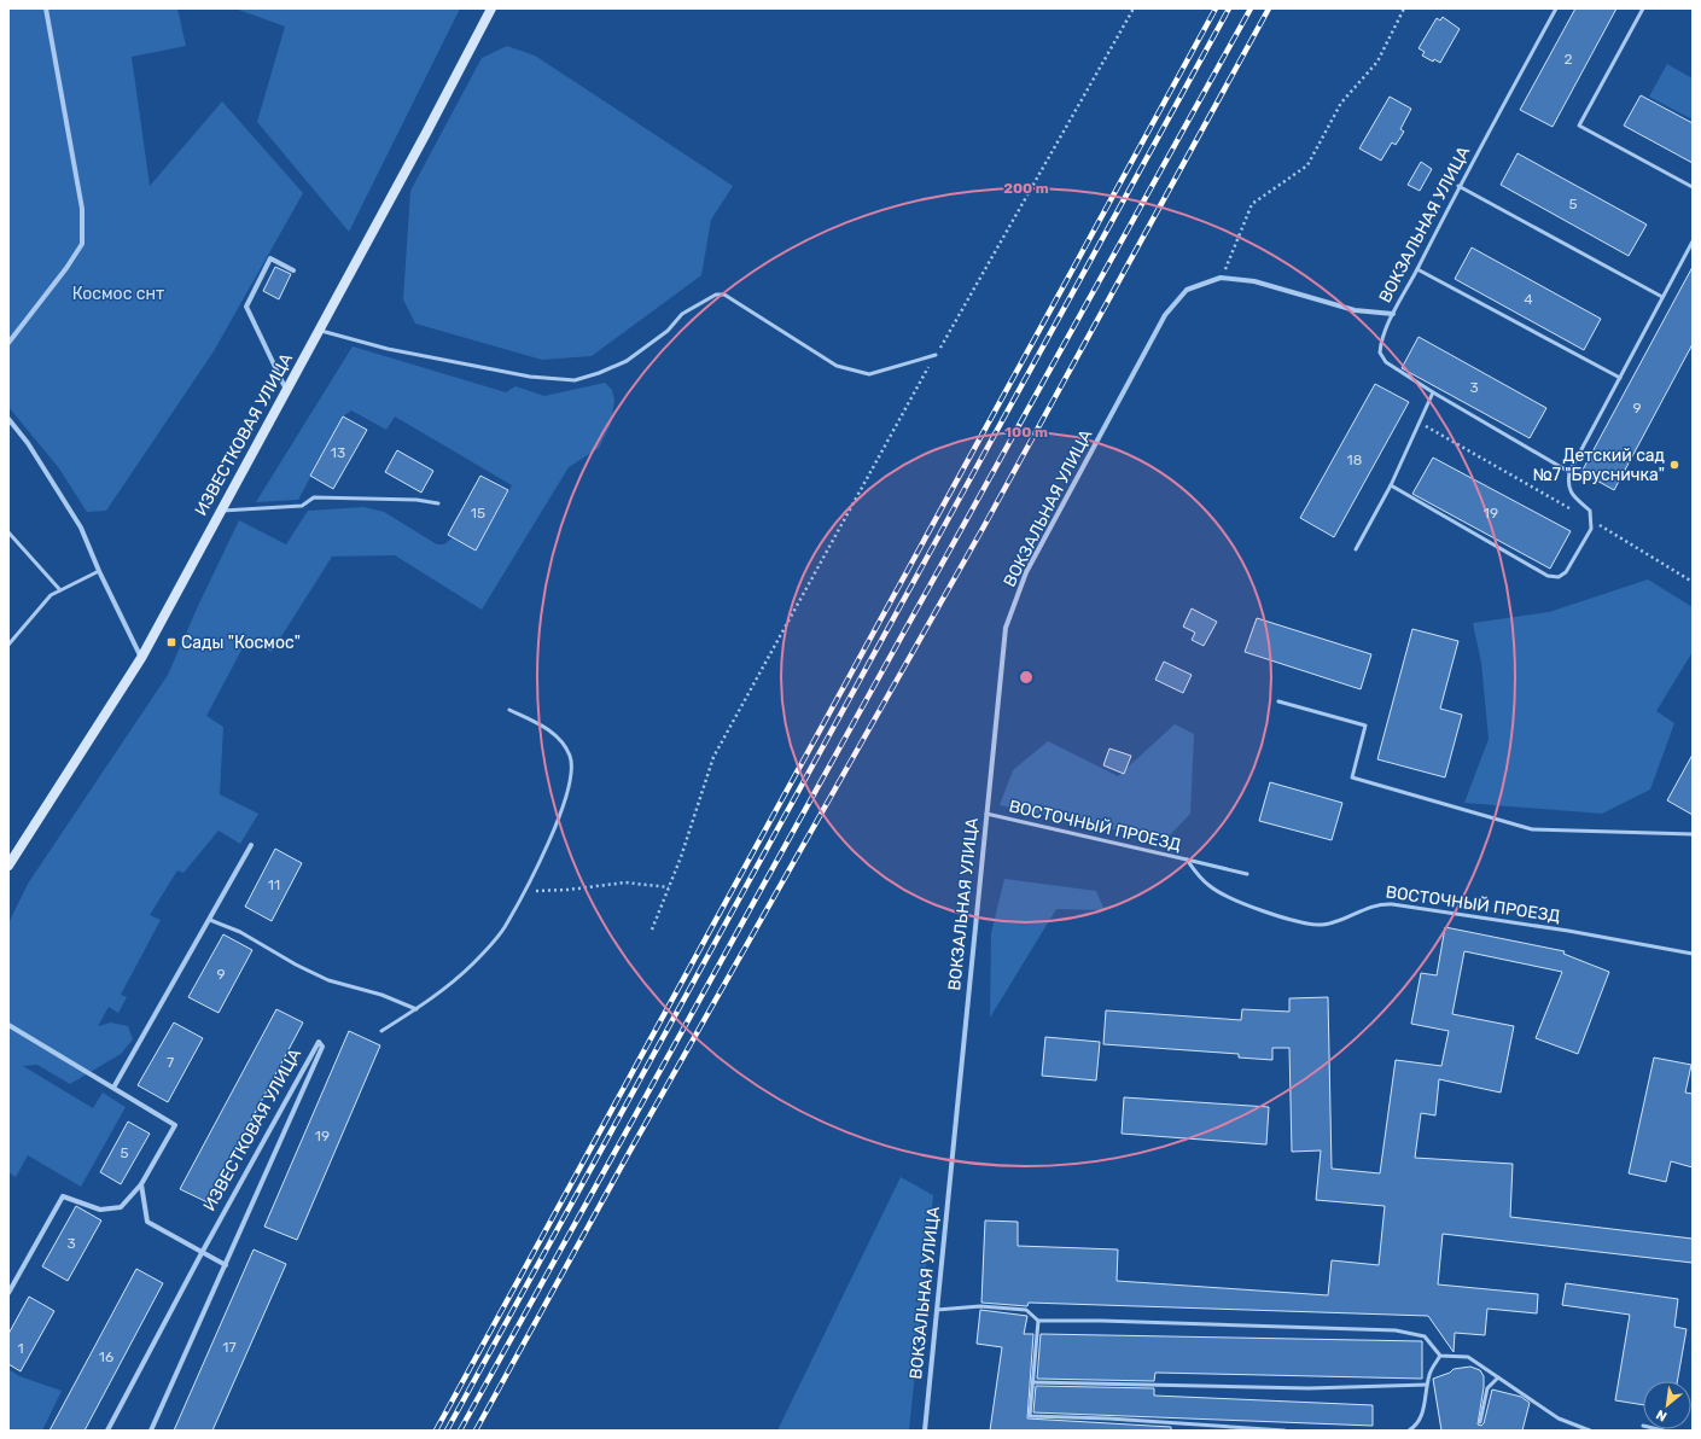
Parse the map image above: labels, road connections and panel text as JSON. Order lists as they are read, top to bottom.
{
  "streets": {
    "main road": ["ИЗВЕСТКОВАЯ УЛИЦА"],
    "street": ["ВОКЗАЛЬНАЯ УЛИЦА"],
    "lane": ["ВОСТОЧНЫЙ ПРОЕЗД"]
  },
  "crossings": [
    ["ВОКЗАЛЬНАЯ УЛИЦА", "ВОСТОЧНЫЙ ПРОЕЗД"]
  ],
  "parks": ["Космос снт"],
  "places": {
    "other": ["Детский сад №7 \"Брусничка\""],
    "transit": ["Сады \"Космос\""]
  },
  "house_numbers": [
    "2",
    "5",
    "4",
    "3",
    "9",
    "13",
    "18",
    "15",
    "19",
    "11",
    "9",
    "7",
    "19",
    "5",
    "3",
    "17",
    "1",
    "16"
  ],
  "north": "bottom left",
  "rings": ["200 m", "100 m"]
}
